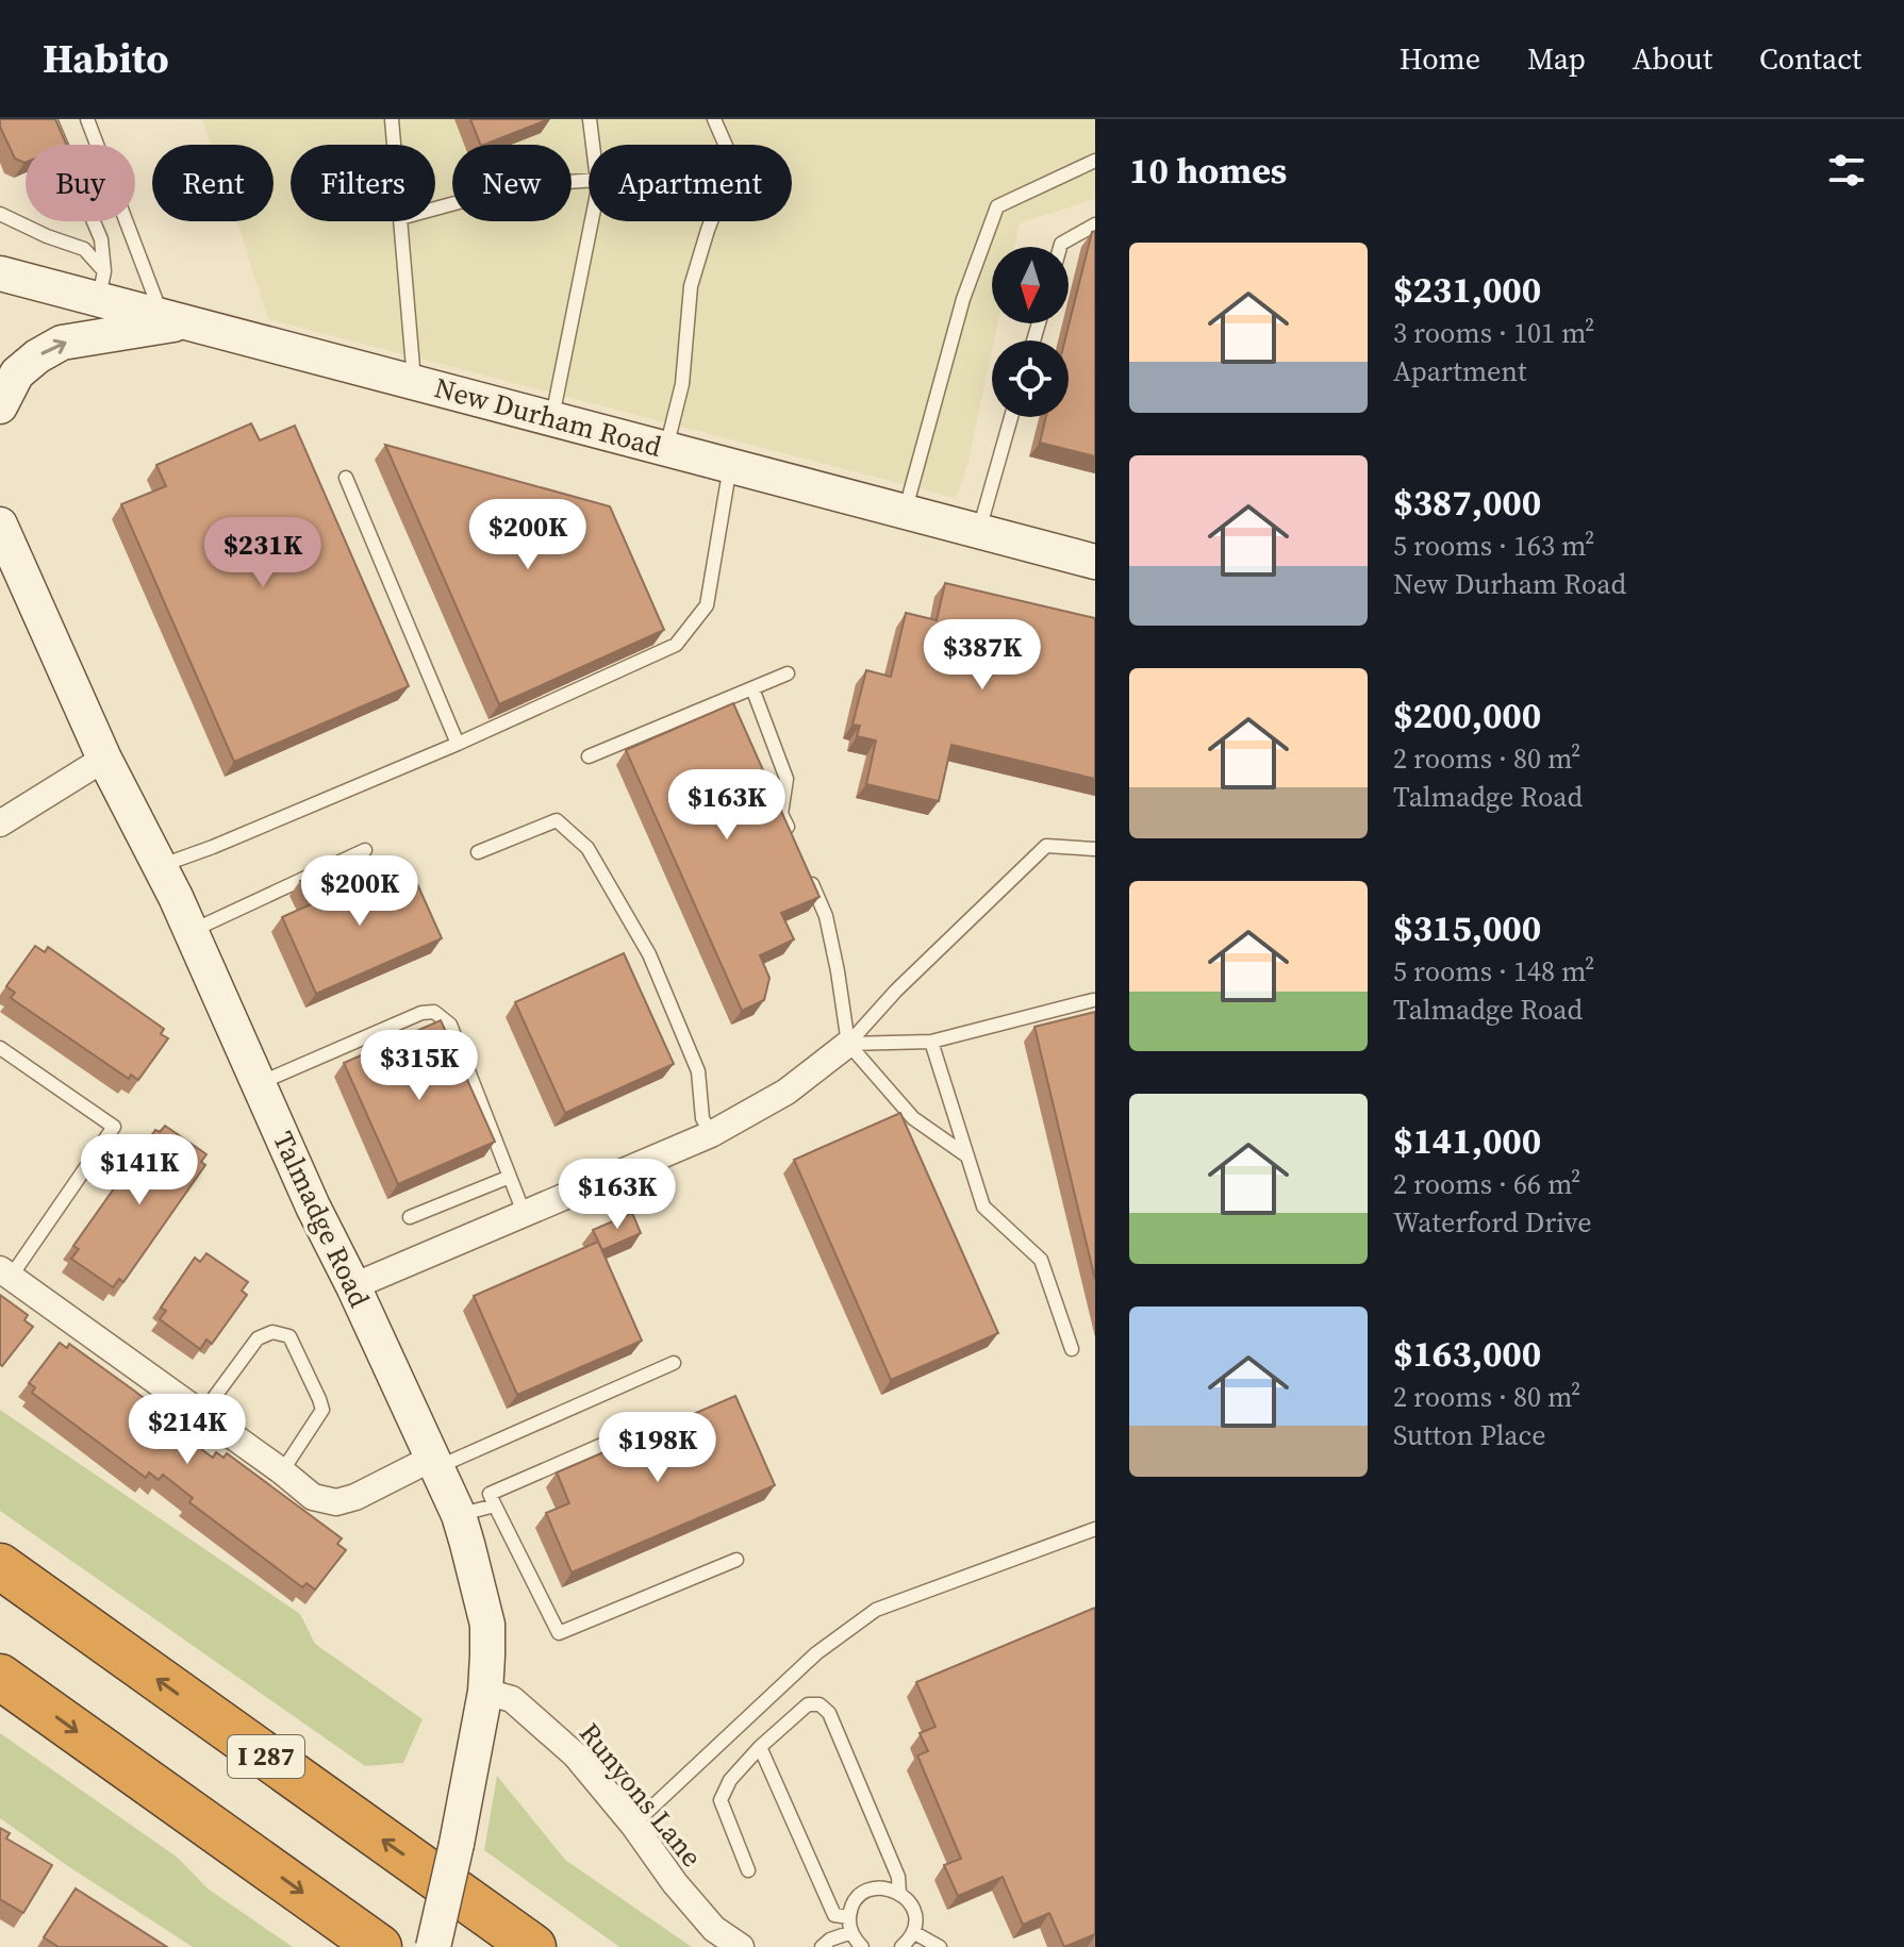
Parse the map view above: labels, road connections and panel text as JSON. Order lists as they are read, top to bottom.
{
  "streets": {
    "highway": ["I 287"],
    "street": ["New Durham Road", "Talmadge Road", "Runyons Lane"]
  },
  "crossings": [
    ["Talmadge Road", "Runyons Lane"]
  ],
  "north": "bottom",
  "page": {
    "header": "Habito",
    "nav": [
      "Home",
      "Map",
      "About",
      "Contact"
    ],
    "heading": "10 homes",
    "chip": [
      "Buy",
      "Rent",
      "Filters",
      "New",
      "Apartment"
    ],
    "list": [
      {
        "name": "$231,000",
        "note": "3 rooms · 101 m² · Apartment"
      },
      {
        "name": "$387,000",
        "note": "5 rooms · 163 m² · New Durham Road"
      },
      {
        "name": "$200,000",
        "note": "2 rooms · 80 m² · Talmadge Road"
      },
      {
        "name": "$315,000",
        "note": "5 rooms · 148 m² · Talmadge Road"
      },
      {
        "name": "$141,000",
        "note": "2 rooms · 66 m² · Waterford Drive"
      },
      {
        "name": "$163,000",
        "note": "2 rooms · 80 m² · Sutton Place"
      }
    ],
    "price": [
      "$200K",
      "$231K",
      "$387K",
      "$163K",
      "$200K",
      "$315K",
      "$141K",
      "$163K",
      "$214K",
      "$198K"
    ]
  }
}
